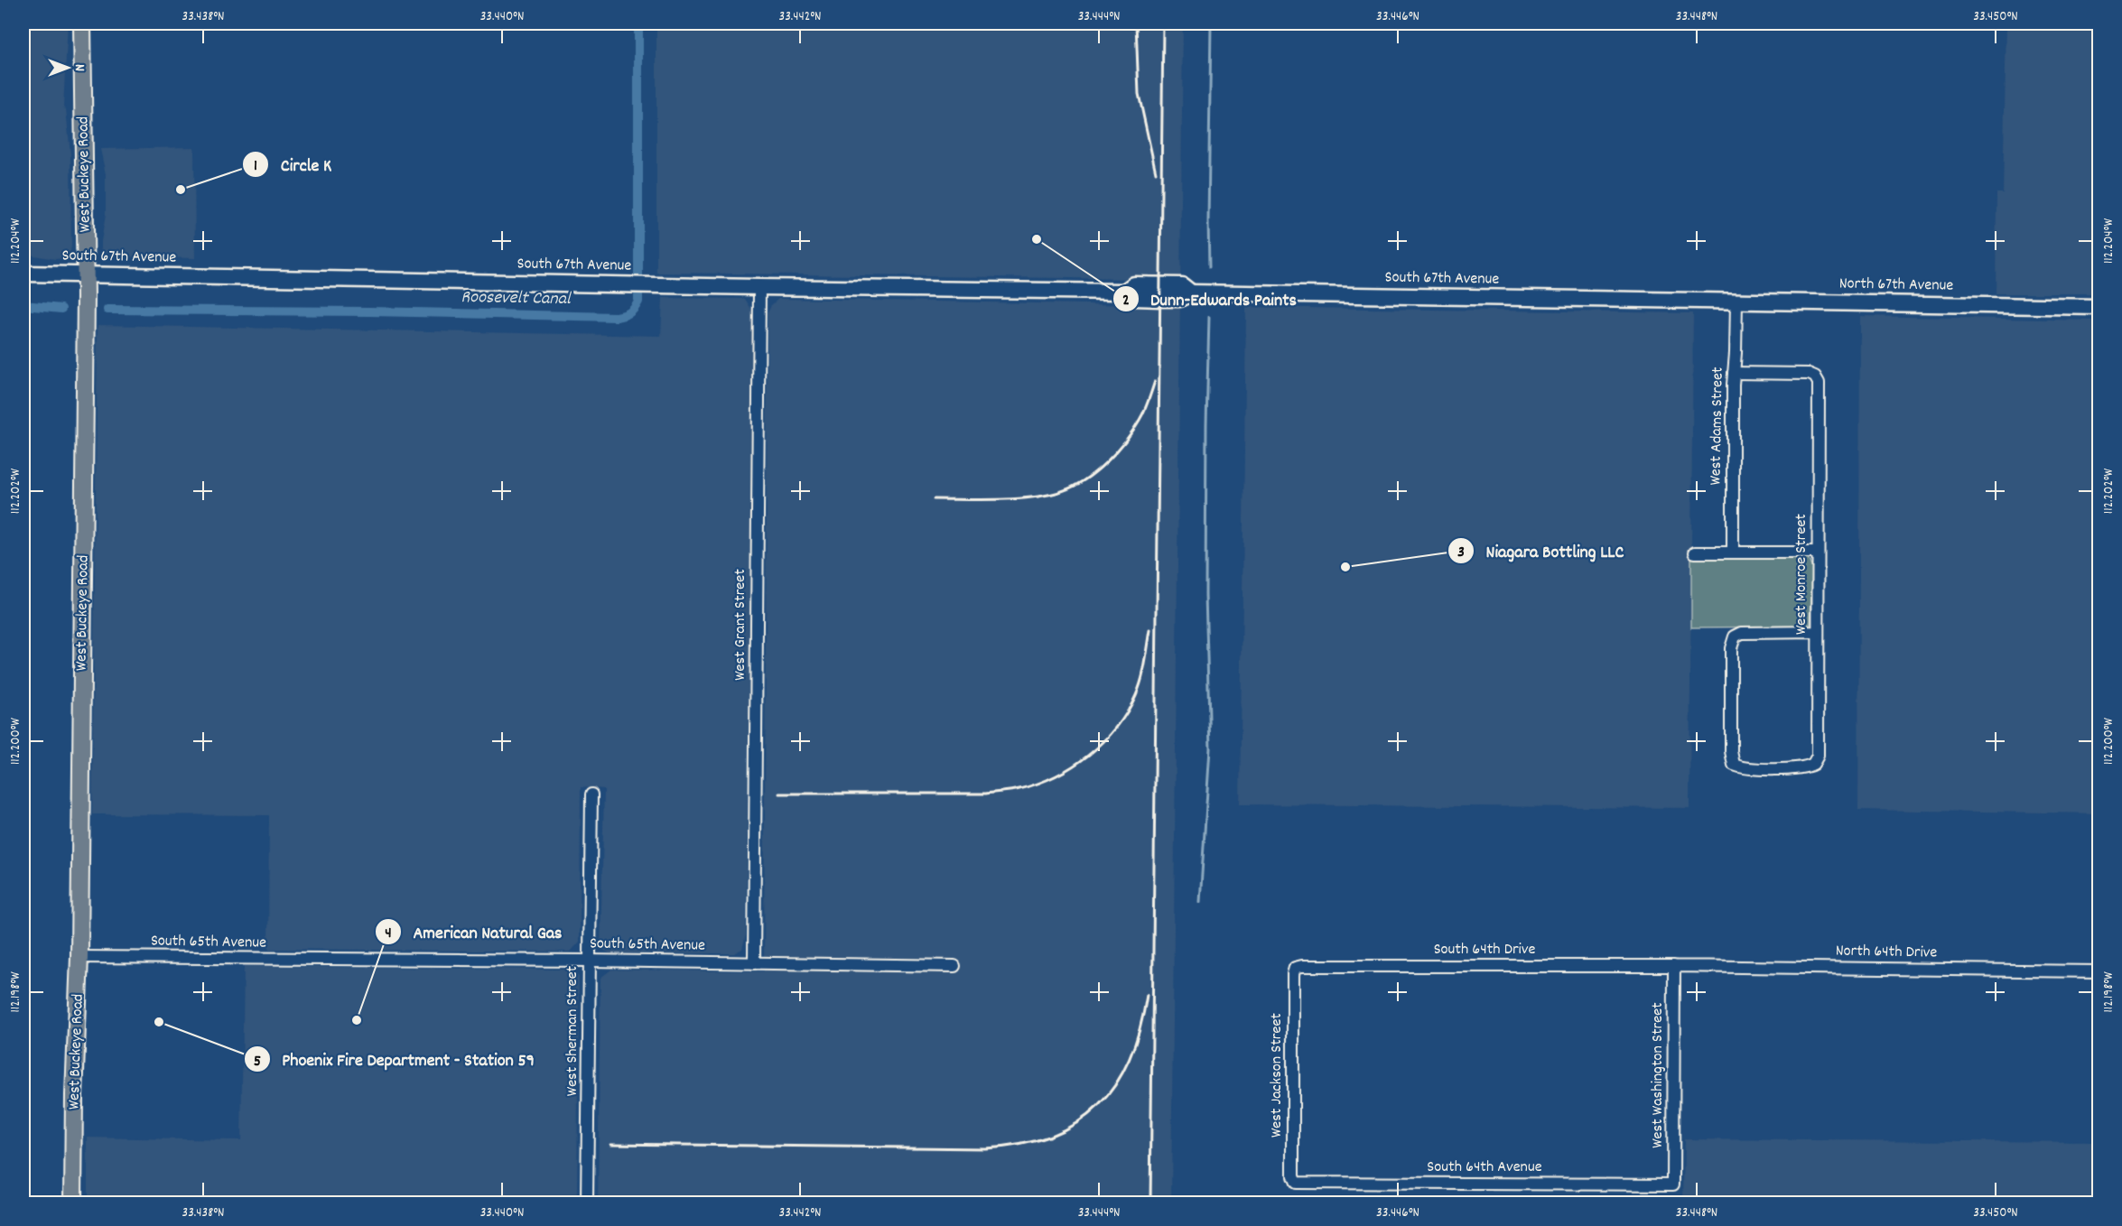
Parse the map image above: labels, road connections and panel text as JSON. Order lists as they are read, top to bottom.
{
  "streets": {
    "main road": ["West Buckeye Road", "South 67th Avenue", "North 67th Avenue"],
    "street": [
      "West Adams Street",
      "West Monroe Street",
      "West Grant Street",
      "South 65th Avenue",
      "South 64th Drive",
      "North 64th Drive",
      "West Sherman Street",
      "West Jackson Street",
      "West Washington Street",
      "South 64th Avenue"
    ]
  },
  "crossings": [
    ["West Buckeye Road", "South 67th Avenue"],
    ["West Buckeye Road", "South 65th Avenue"],
    ["South 67th Avenue", "North 67th Avenue"],
    ["South 67th Avenue", "West Grant Street"],
    ["North 67th Avenue", "West Adams Street"],
    ["West Adams Street", "West Monroe Street"],
    ["West Grant Street", "South 65th Avenue"],
    ["South 65th Avenue", "West Sherman Street"],
    ["South 64th Drive", "North 64th Drive"],
    ["South 64th Drive", "West Jackson Street"],
    ["South 64th Drive", "West Washington Street"],
    ["North 64th Drive", "West Washington Street"],
    ["West Jackson Street", "South 64th Avenue"],
    ["West Washington Street", "South 64th Avenue"]
  ],
  "water": ["Roosevelt Canal"],
  "places": [
    "Circle K",
    "Dunn-Edwards Paints",
    "Niagara Bottling LLC",
    "American Natural Gas",
    "Phoenix Fire Department - Station 59"
  ],
  "north": "right",
  "coordinates": [
    "33.438°N",
    "33.440°N",
    "33.442°N",
    "33.444°N",
    "33.446°N",
    "33.448°N",
    "33.450°N",
    "112.204°W",
    "112.202°W",
    "112.200°W",
    "112.198°W"
  ]
}
